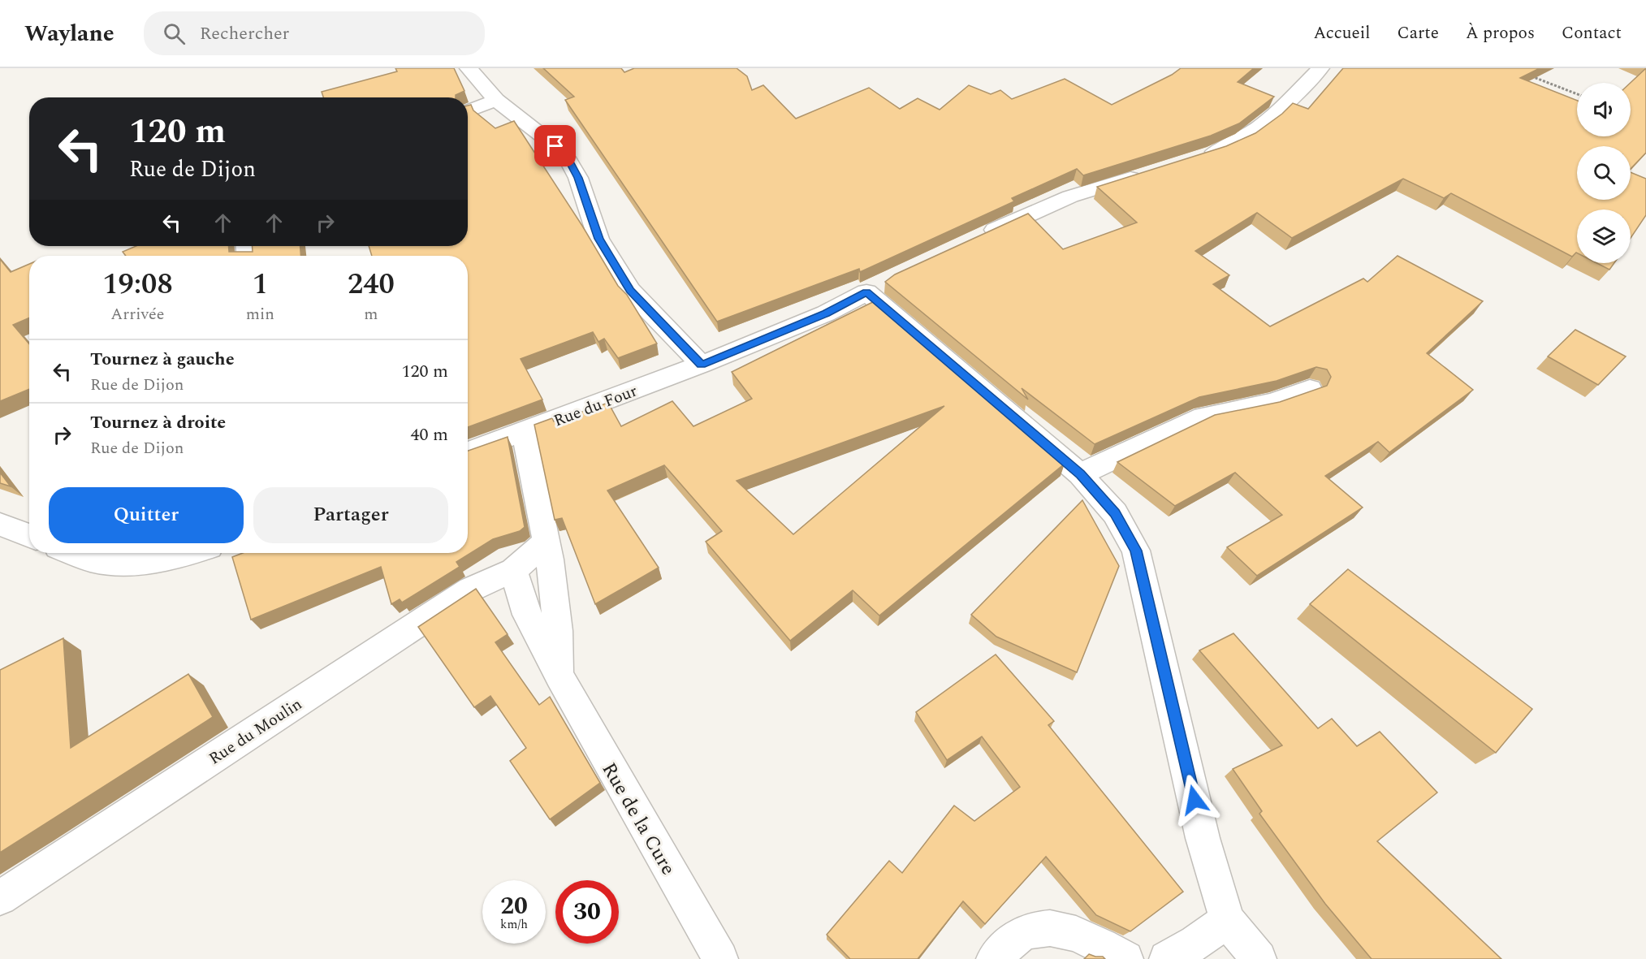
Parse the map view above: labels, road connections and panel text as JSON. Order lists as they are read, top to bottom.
{
  "streets": {
    "street": ["Rue du Four", "Rue du Moulin", "Rue de la Cure"]
  },
  "crossings": [
    ["Rue du Four", "Rue de la Cure"],
    ["Rue du Moulin", "Rue de la Cure"]
  ],
  "page": {
    "header": "Waylane",
    "search": "Rechercher",
    "nav": [
      "Accueil",
      "Carte",
      "À propos",
      "Contact"
    ],
    "turn": ["120 m", "Rue de Dijon"],
    "eta": [
      "19:08",
      "Arrivée",
      "1",
      "min",
      "240",
      "m"
    ],
    "list": [
      {
        "name": "Tournez à gauche",
        "note": "Rue de Dijon",
        "value": "120 m"
      },
      {
        "name": "Tournez à droite",
        "note": "Rue de Dijon",
        "value": "40 m"
      }
    ],
    "buttons": ["Quitter", "Partager"],
    "speed": "20 km/h",
    "limit": "30"
  }
}
